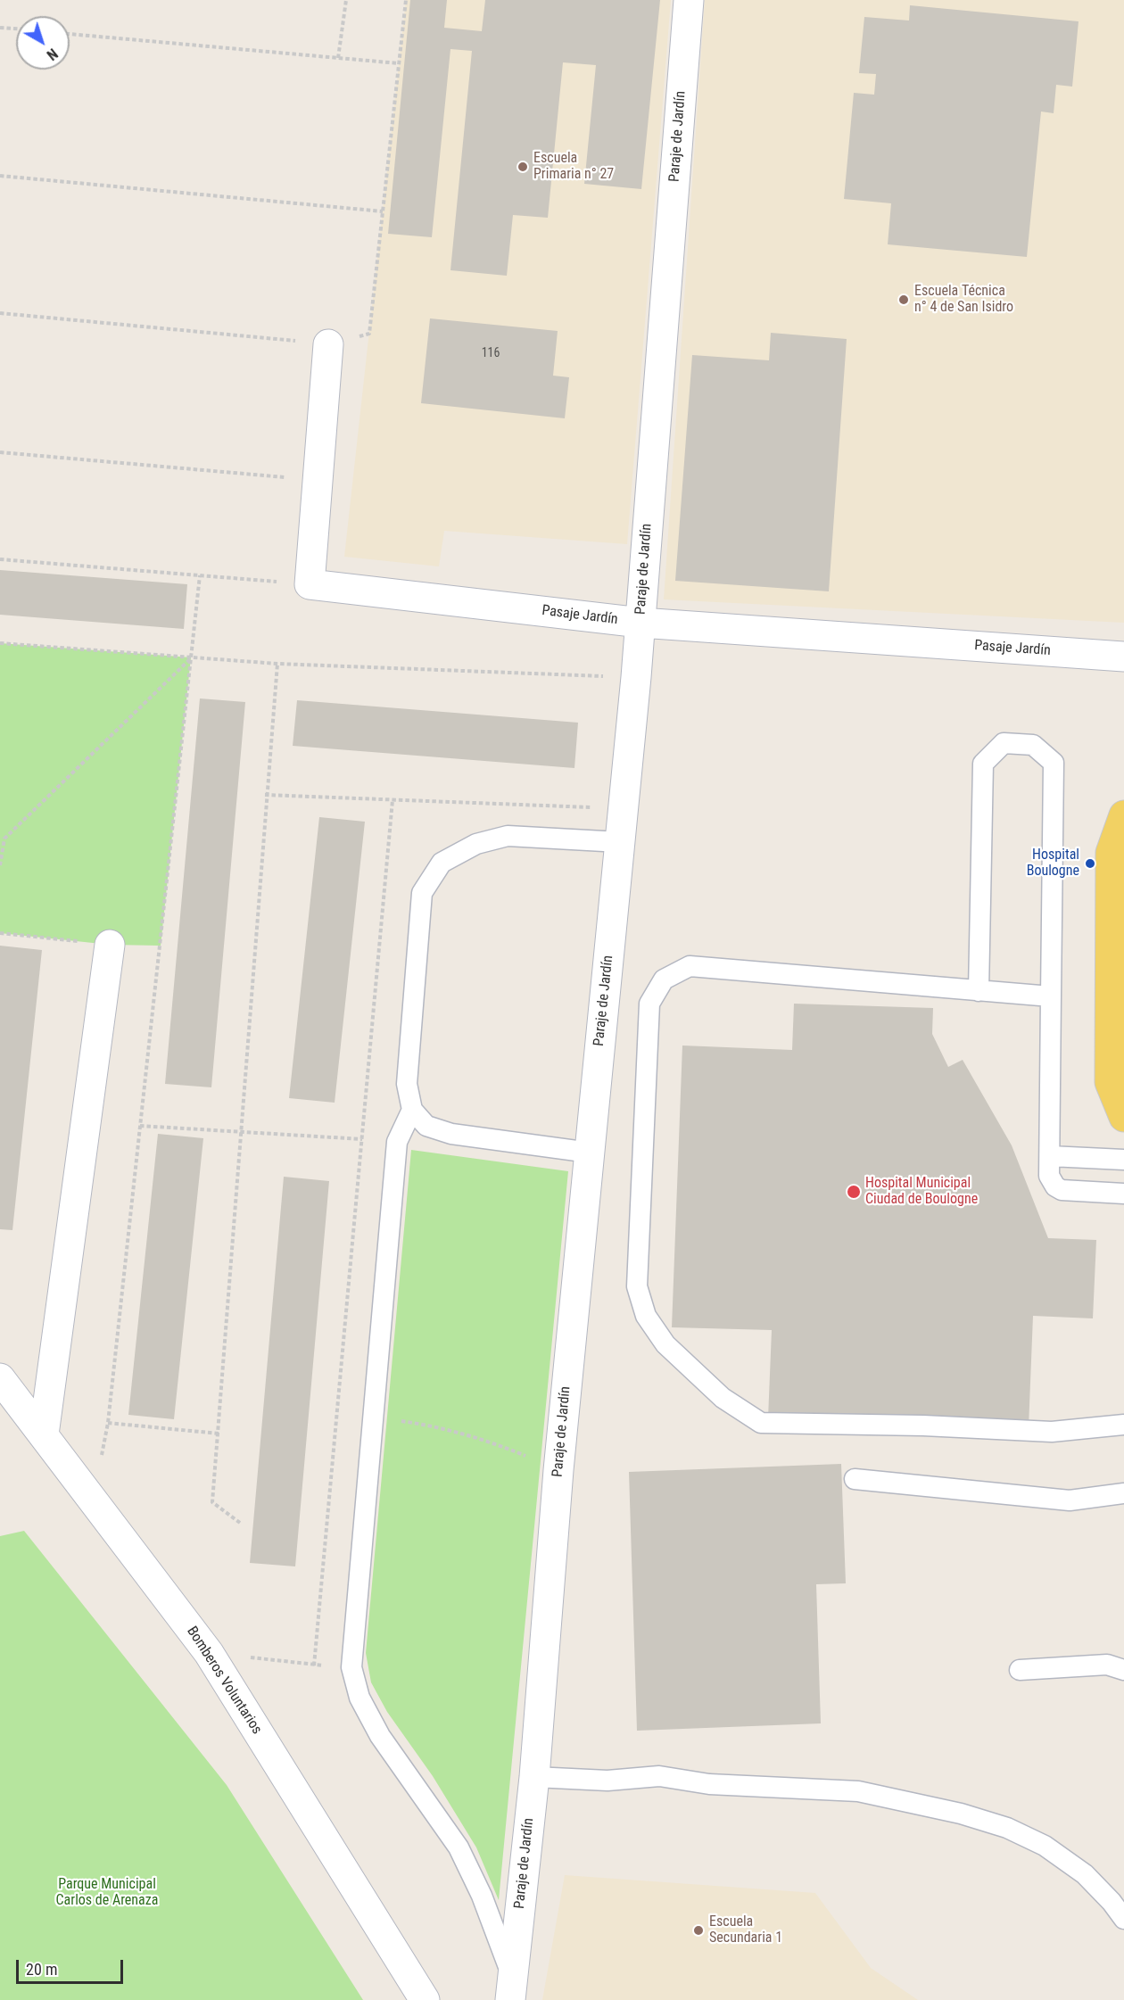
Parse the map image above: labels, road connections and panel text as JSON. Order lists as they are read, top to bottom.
{
  "streets": {
    "street": ["Paraje de Jardín", "Pasaje Jardín", "Bomberos Voluntarios"]
  },
  "crossings": [
    ["Paraje de Jardín", "Pasaje Jardín"]
  ],
  "parks": ["Parque Municipal Carlos de Arenaza"],
  "places": [
    "Escuela Primaria n° 27",
    "Escuela Técnica n° 4 de San Isidro",
    "Hospital Boulogne",
    "Hospital Municipal Ciudad de Boulogne",
    "Escuela Secundaria 1"
  ],
  "house_numbers": ["116"],
  "scale_bar": "20 m",
  "north": "bottom right"
}
